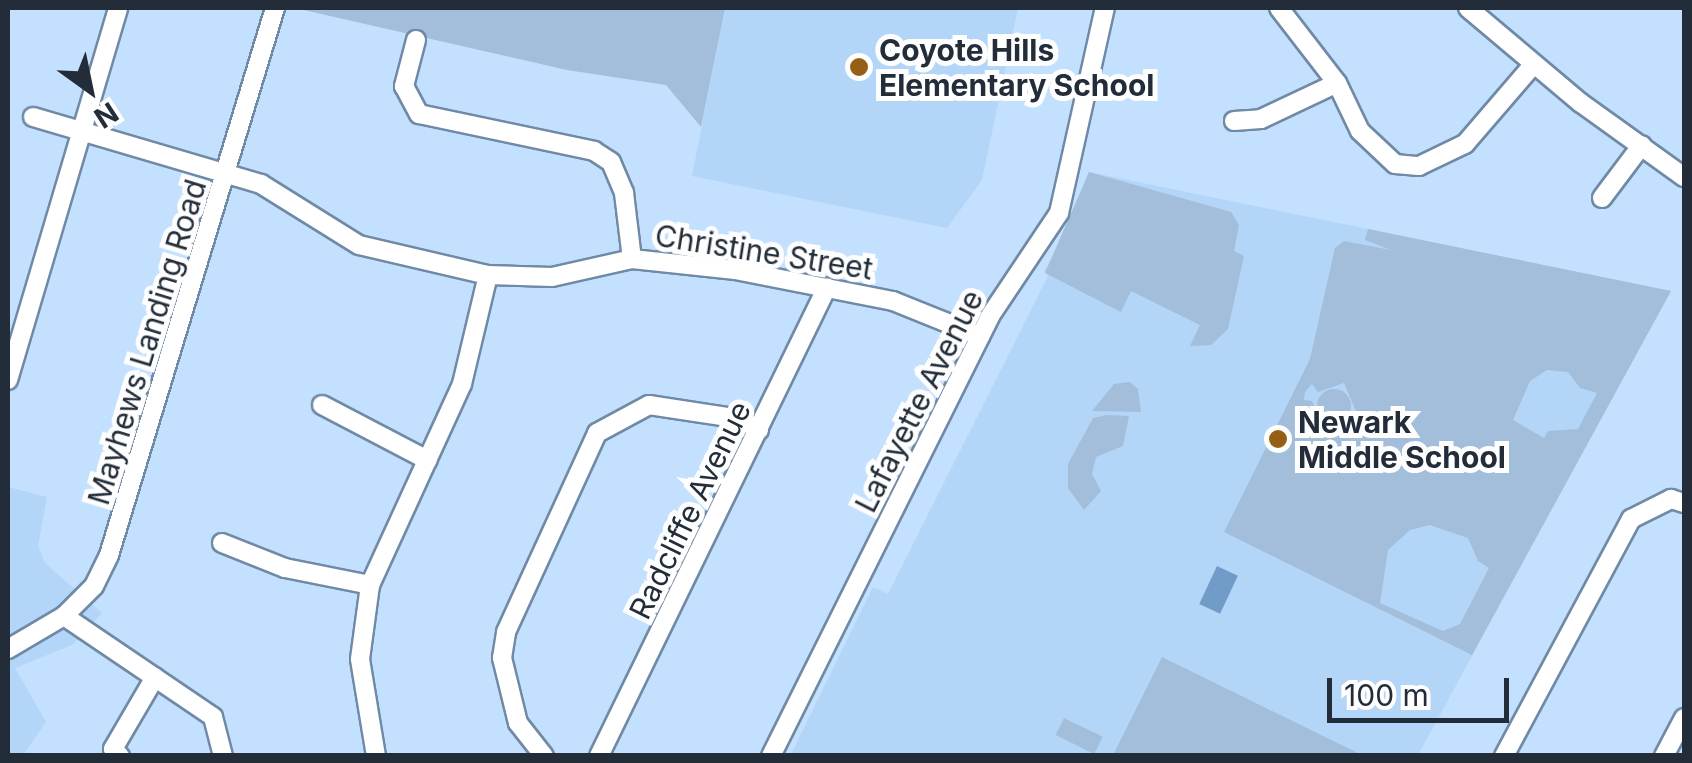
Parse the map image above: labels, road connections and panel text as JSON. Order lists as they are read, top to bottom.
{
  "streets": {
    "street": [
      "Christine Street",
      "Mayhews Landing Road",
      "Lafayette Avenue",
      "Radcliffe Avenue"
    ]
  },
  "crossings": [
    ["Christine Street", "Mayhews Landing Road"],
    ["Christine Street", "Lafayette Avenue"],
    ["Christine Street", "Radcliffe Avenue"]
  ],
  "places": ["Coyote Hills Elementary School", "Newark Middle School"],
  "scale_bar": "100 m",
  "north": "bottom right"
}
